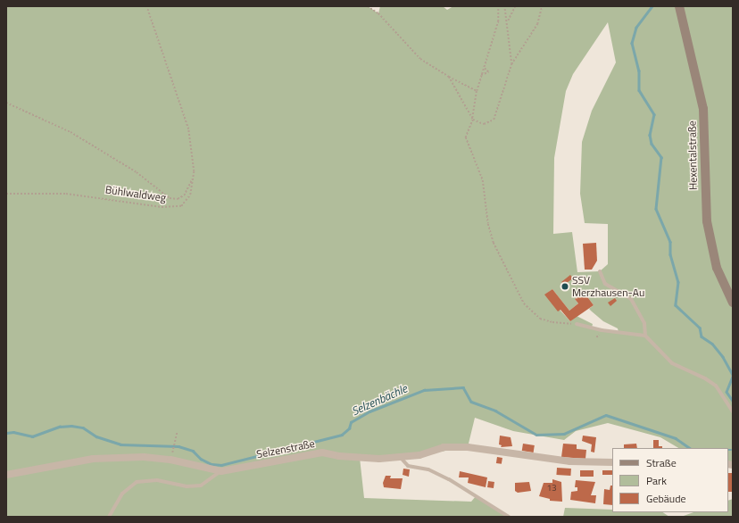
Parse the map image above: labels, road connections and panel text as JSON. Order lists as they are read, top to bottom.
{
  "streets": {
    "main road": ["Hexentalstraße"],
    "street": ["Selzenstraße"],
    "path": ["Bühlwaldweg"]
  },
  "water": ["Selzenbächle"],
  "places": ["SSV Merzhausen-Au"],
  "house_numbers": ["13"],
  "legend": ["Straße", "Park", "Gebäude"]
}
